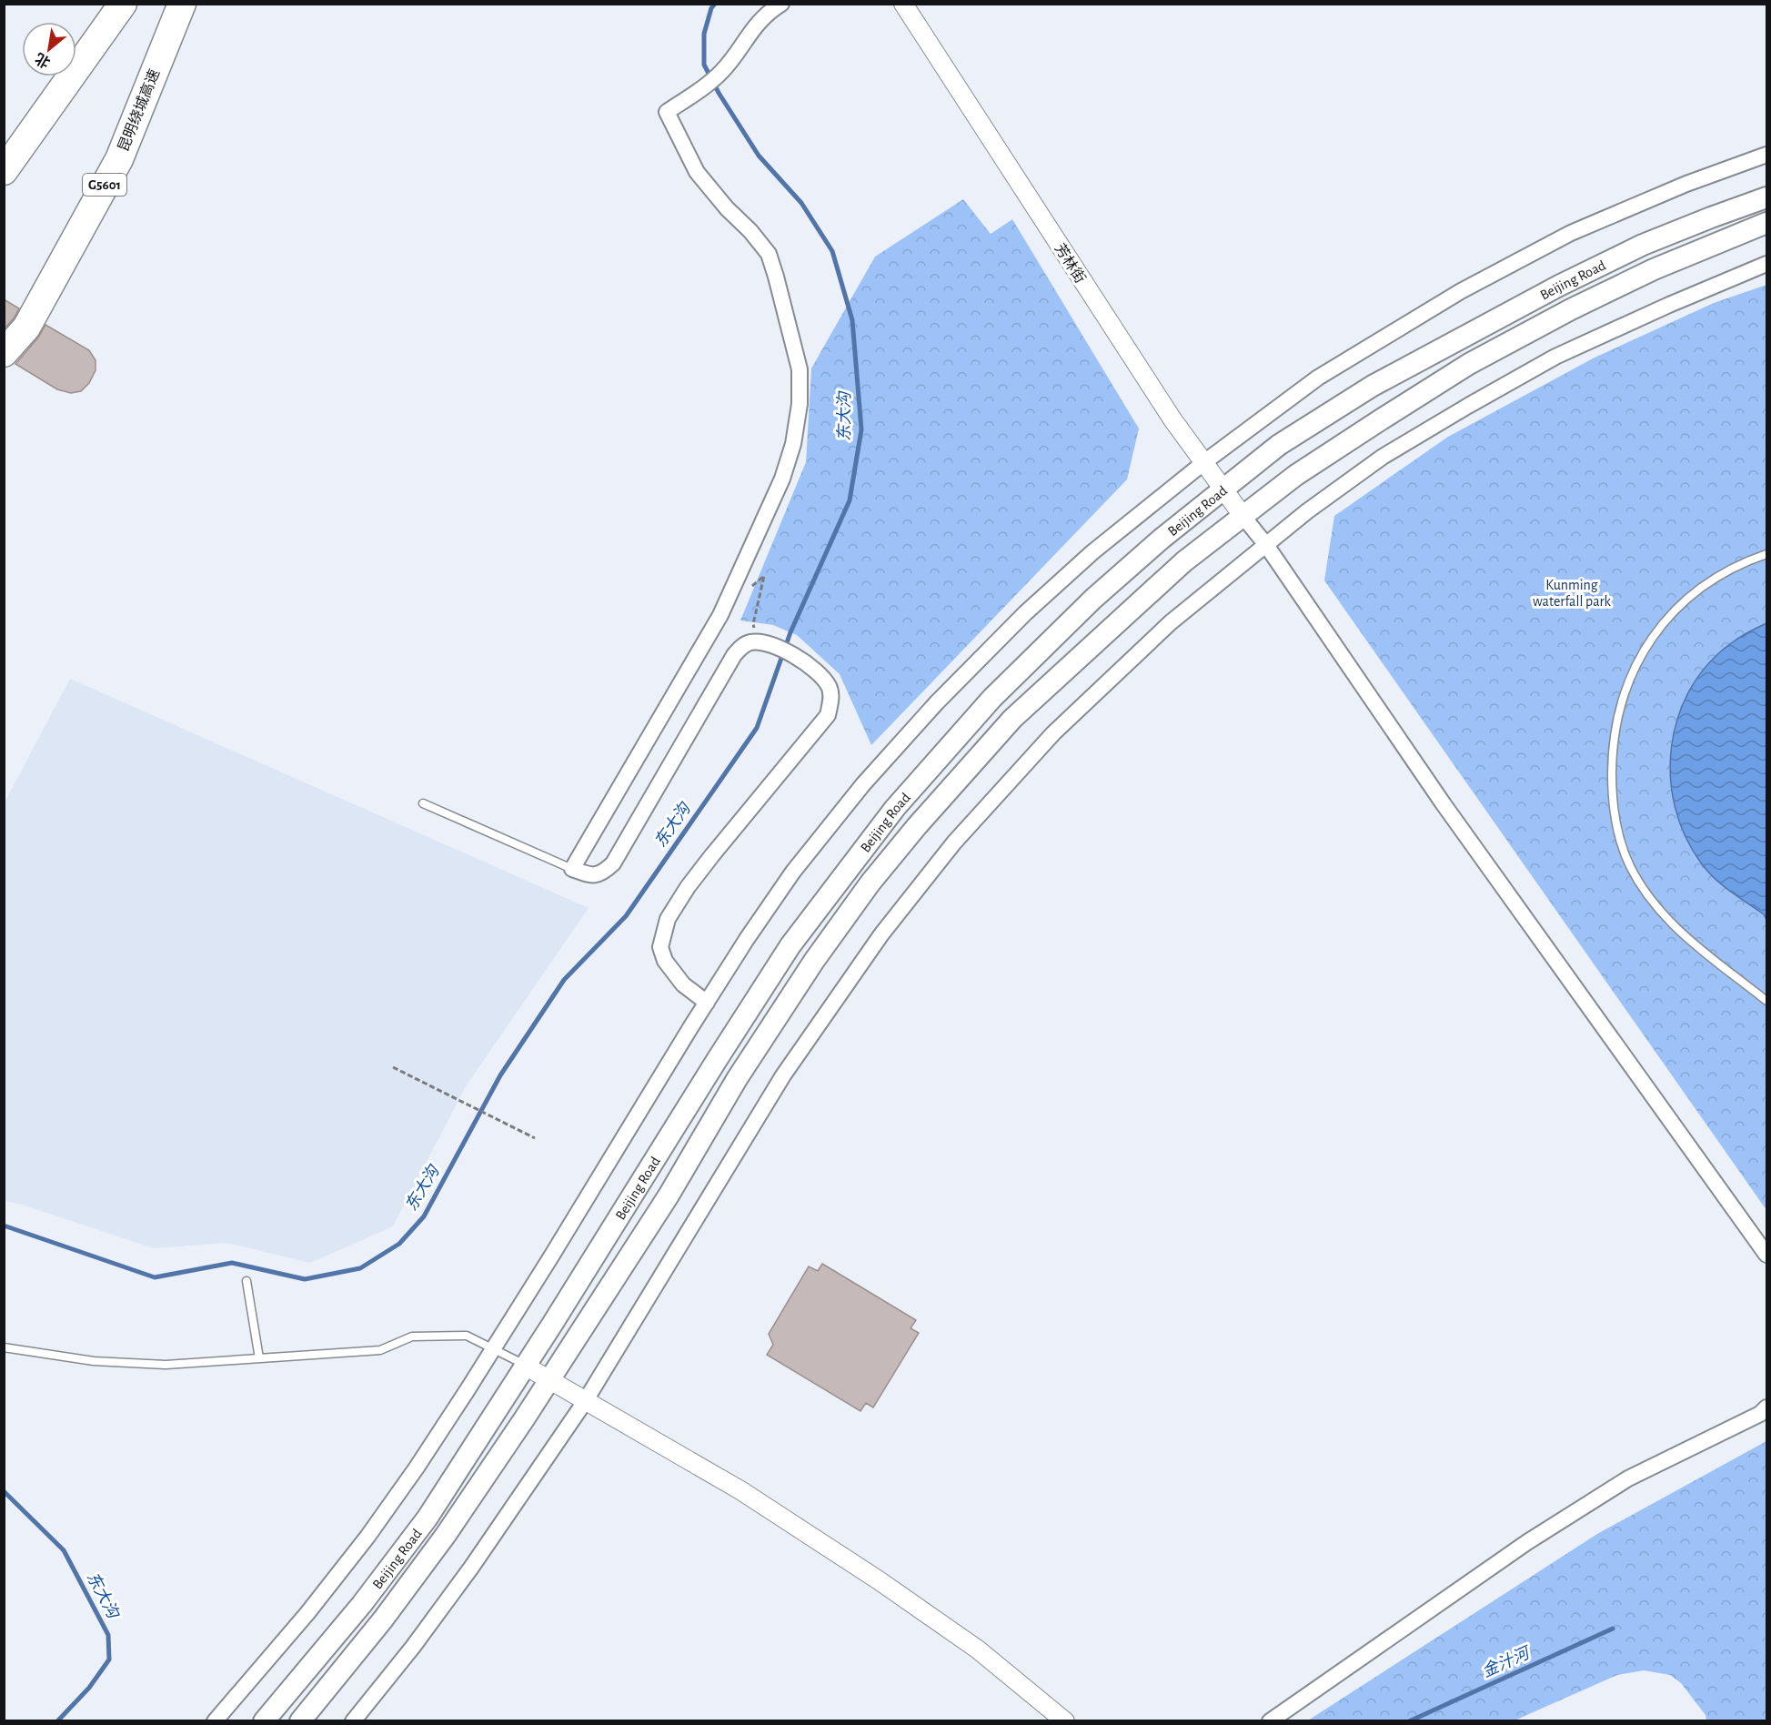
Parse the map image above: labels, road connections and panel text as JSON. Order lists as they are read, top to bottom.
{
  "streets": {
    "highway": ["昆明绕城高速", "G5601"],
    "main road": ["Beijing Road"],
    "street": ["芳林街"]
  },
  "crossings": [
    ["芳林街", "Beijing Road"]
  ],
  "water": ["东大沟", "金汁河"],
  "parks": ["Kunming waterfall park"],
  "north": "bottom left"
}
